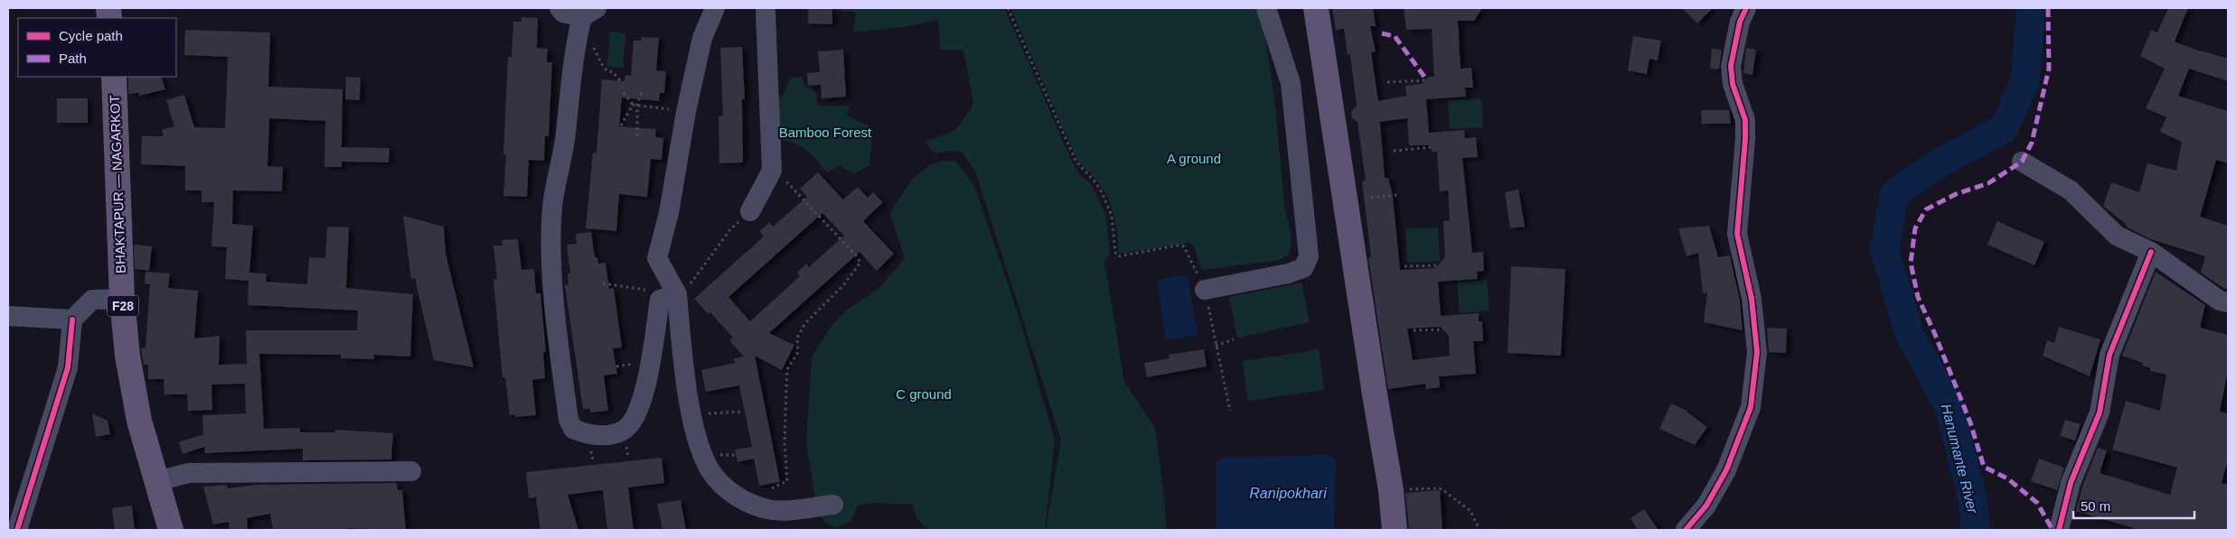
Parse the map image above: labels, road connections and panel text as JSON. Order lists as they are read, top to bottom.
{
  "streets": {
    "main road": ["BHAKTAPUR — NAGARKOT", "F28"]
  },
  "water": ["Hanumante River", "Ranipokhari"],
  "parks": ["Bamboo Forest", "A ground", "C ground"],
  "legend": ["Cycle path", "Path"],
  "scale_bar": "50 m"
}
